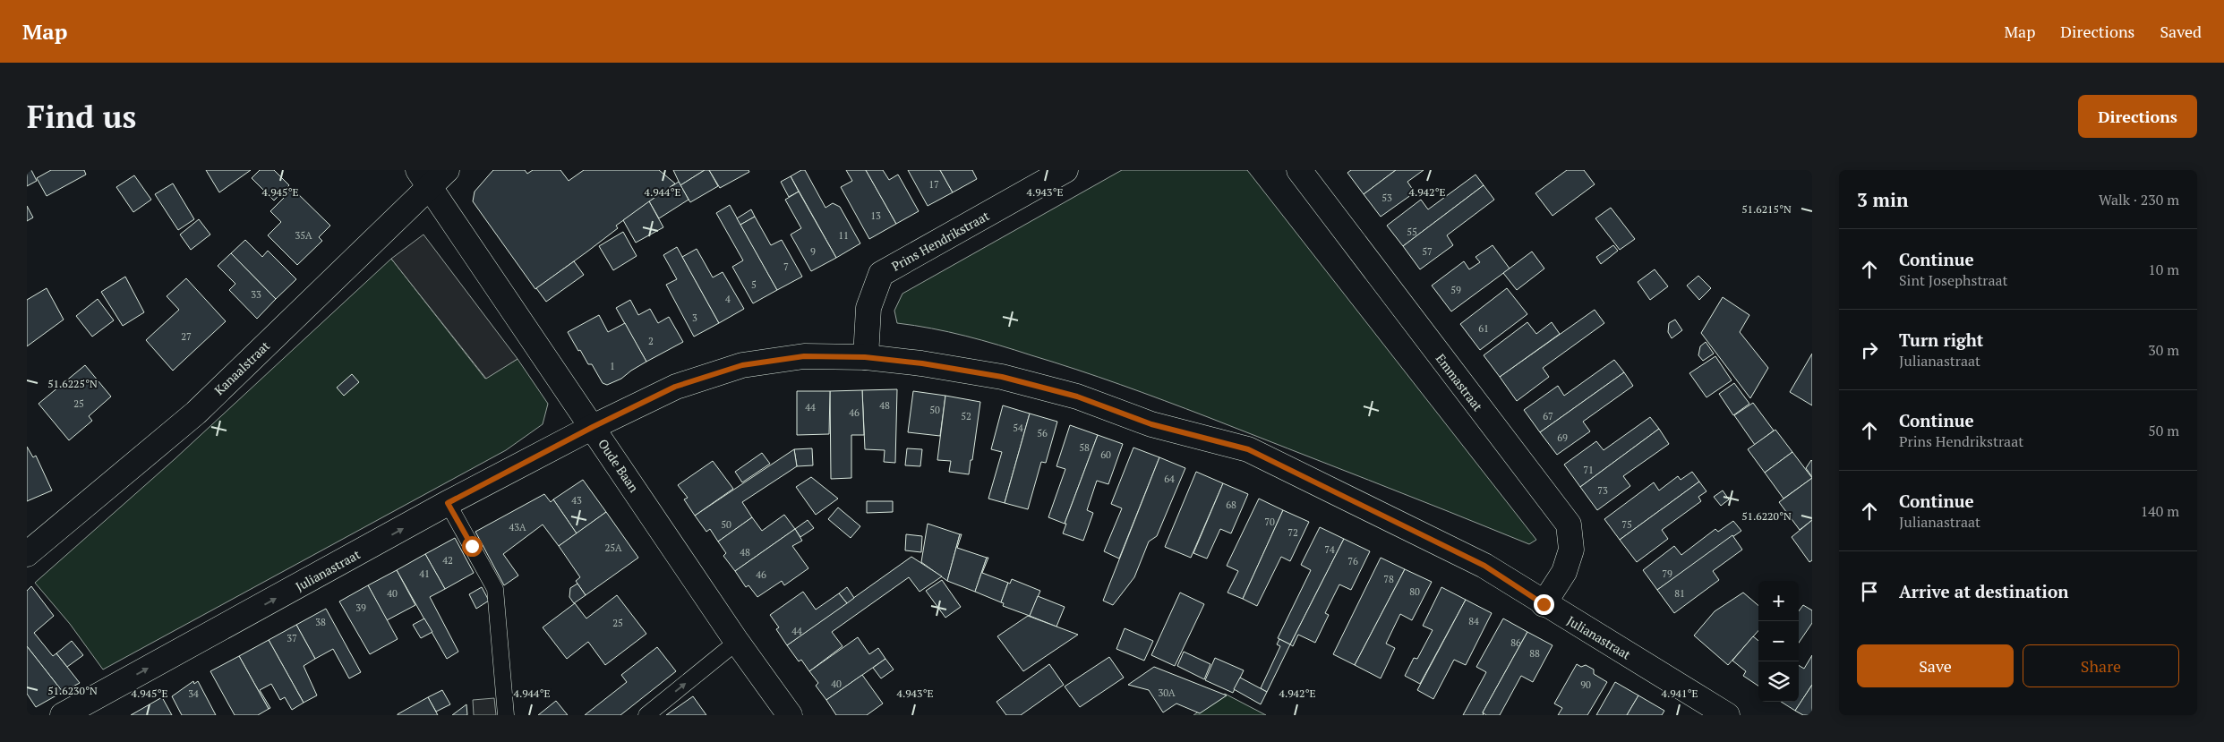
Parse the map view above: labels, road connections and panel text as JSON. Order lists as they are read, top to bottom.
{
  "streets": {
    "street": [
      "Prins Hendrikstraat",
      "Kanaalstraat",
      "Emmastraat",
      "Oude Baan",
      "Julianastraat"
    ]
  },
  "crossings": [
    ["Prins Hendrikstraat", "Julianastraat"],
    ["Kanaalstraat", "Oude Baan"],
    ["Emmastraat", "Julianastraat"],
    ["Oude Baan", "Julianastraat"]
  ],
  "house_numbers": [
    "17",
    "53",
    "13",
    "55",
    "35A",
    "11",
    "9",
    "57",
    "7",
    "5",
    "59",
    "33",
    "4",
    "3",
    "61",
    "27",
    "2",
    "1",
    "25",
    "48",
    "44",
    "50",
    "46",
    "52",
    "67",
    "54",
    "56",
    "69",
    "58",
    "60",
    "71",
    "64",
    "73",
    "43",
    "68",
    "70",
    "50",
    "75",
    "43A",
    "72",
    "25A",
    "74",
    "48",
    "42",
    "76",
    "41",
    "79",
    "46",
    "78",
    "80",
    "40",
    "81",
    "39",
    "84",
    "38",
    "25",
    "44",
    "37",
    "86",
    "88",
    "40",
    "90",
    "30A",
    "34"
  ],
  "page": {
    "header": "Map",
    "nav": ["Map", "Directions", "Saved"],
    "buttons": [
      "Directions",
      ["Save", "Share"]
    ],
    "title": "Find us",
    "heading": ["3 min", "Walk · 230 m"],
    "list": [
      ["Continue", "Sint Josephstraat", "10 m"],
      ["Turn right", "Julianastraat", "30 m"],
      ["Continue", "Prins Hendrikstraat", "50 m"],
      ["Continue", "Julianastraat", "140 m"],
      "Arrive at destination"
    ],
    "map_buttons": ["+", "−"]
  },
  "coordinates": [
    "4.945°E",
    "4.944°E",
    "4.943°E",
    "4.942°E",
    "51.6215°N",
    "51.6225°N",
    "51.6220°N",
    "51.6230°N",
    "4.941°E"
  ]
}
